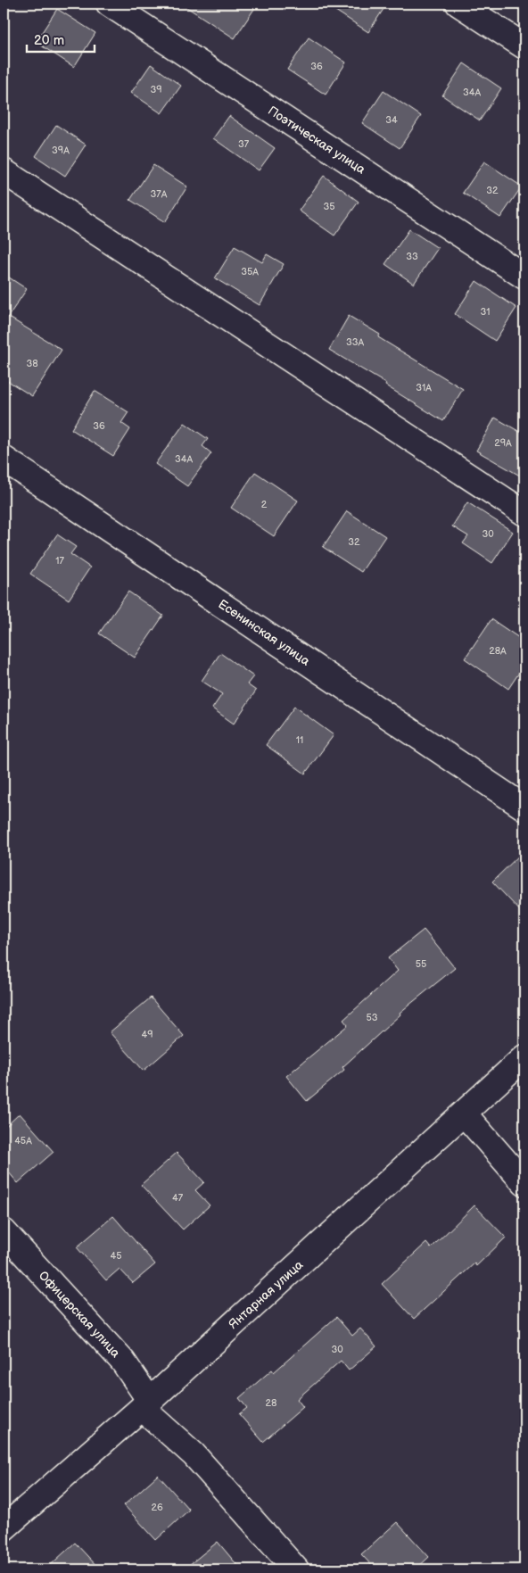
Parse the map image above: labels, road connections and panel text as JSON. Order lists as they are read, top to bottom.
{
  "streets": {
    "street": [
      "Поэтическая улица",
      "Есенинская улица",
      "Янтарная улица",
      "Офицерская улица"
    ]
  },
  "crossings": [
    ["Янтарная улица", "Офицерская улица"]
  ],
  "house_numbers": [
    "36",
    "39",
    "34А",
    "34",
    "37",
    "39А",
    "32",
    "37А",
    "35",
    "33",
    "35А",
    "31",
    "33А",
    "38",
    "31А",
    "36",
    "29А",
    "34А",
    "2",
    "30",
    "32",
    "17",
    "28А",
    "11",
    "55",
    "53",
    "49",
    "45А",
    "47",
    "45",
    "30",
    "28",
    "26"
  ],
  "scale_bar": "20 m"
}
